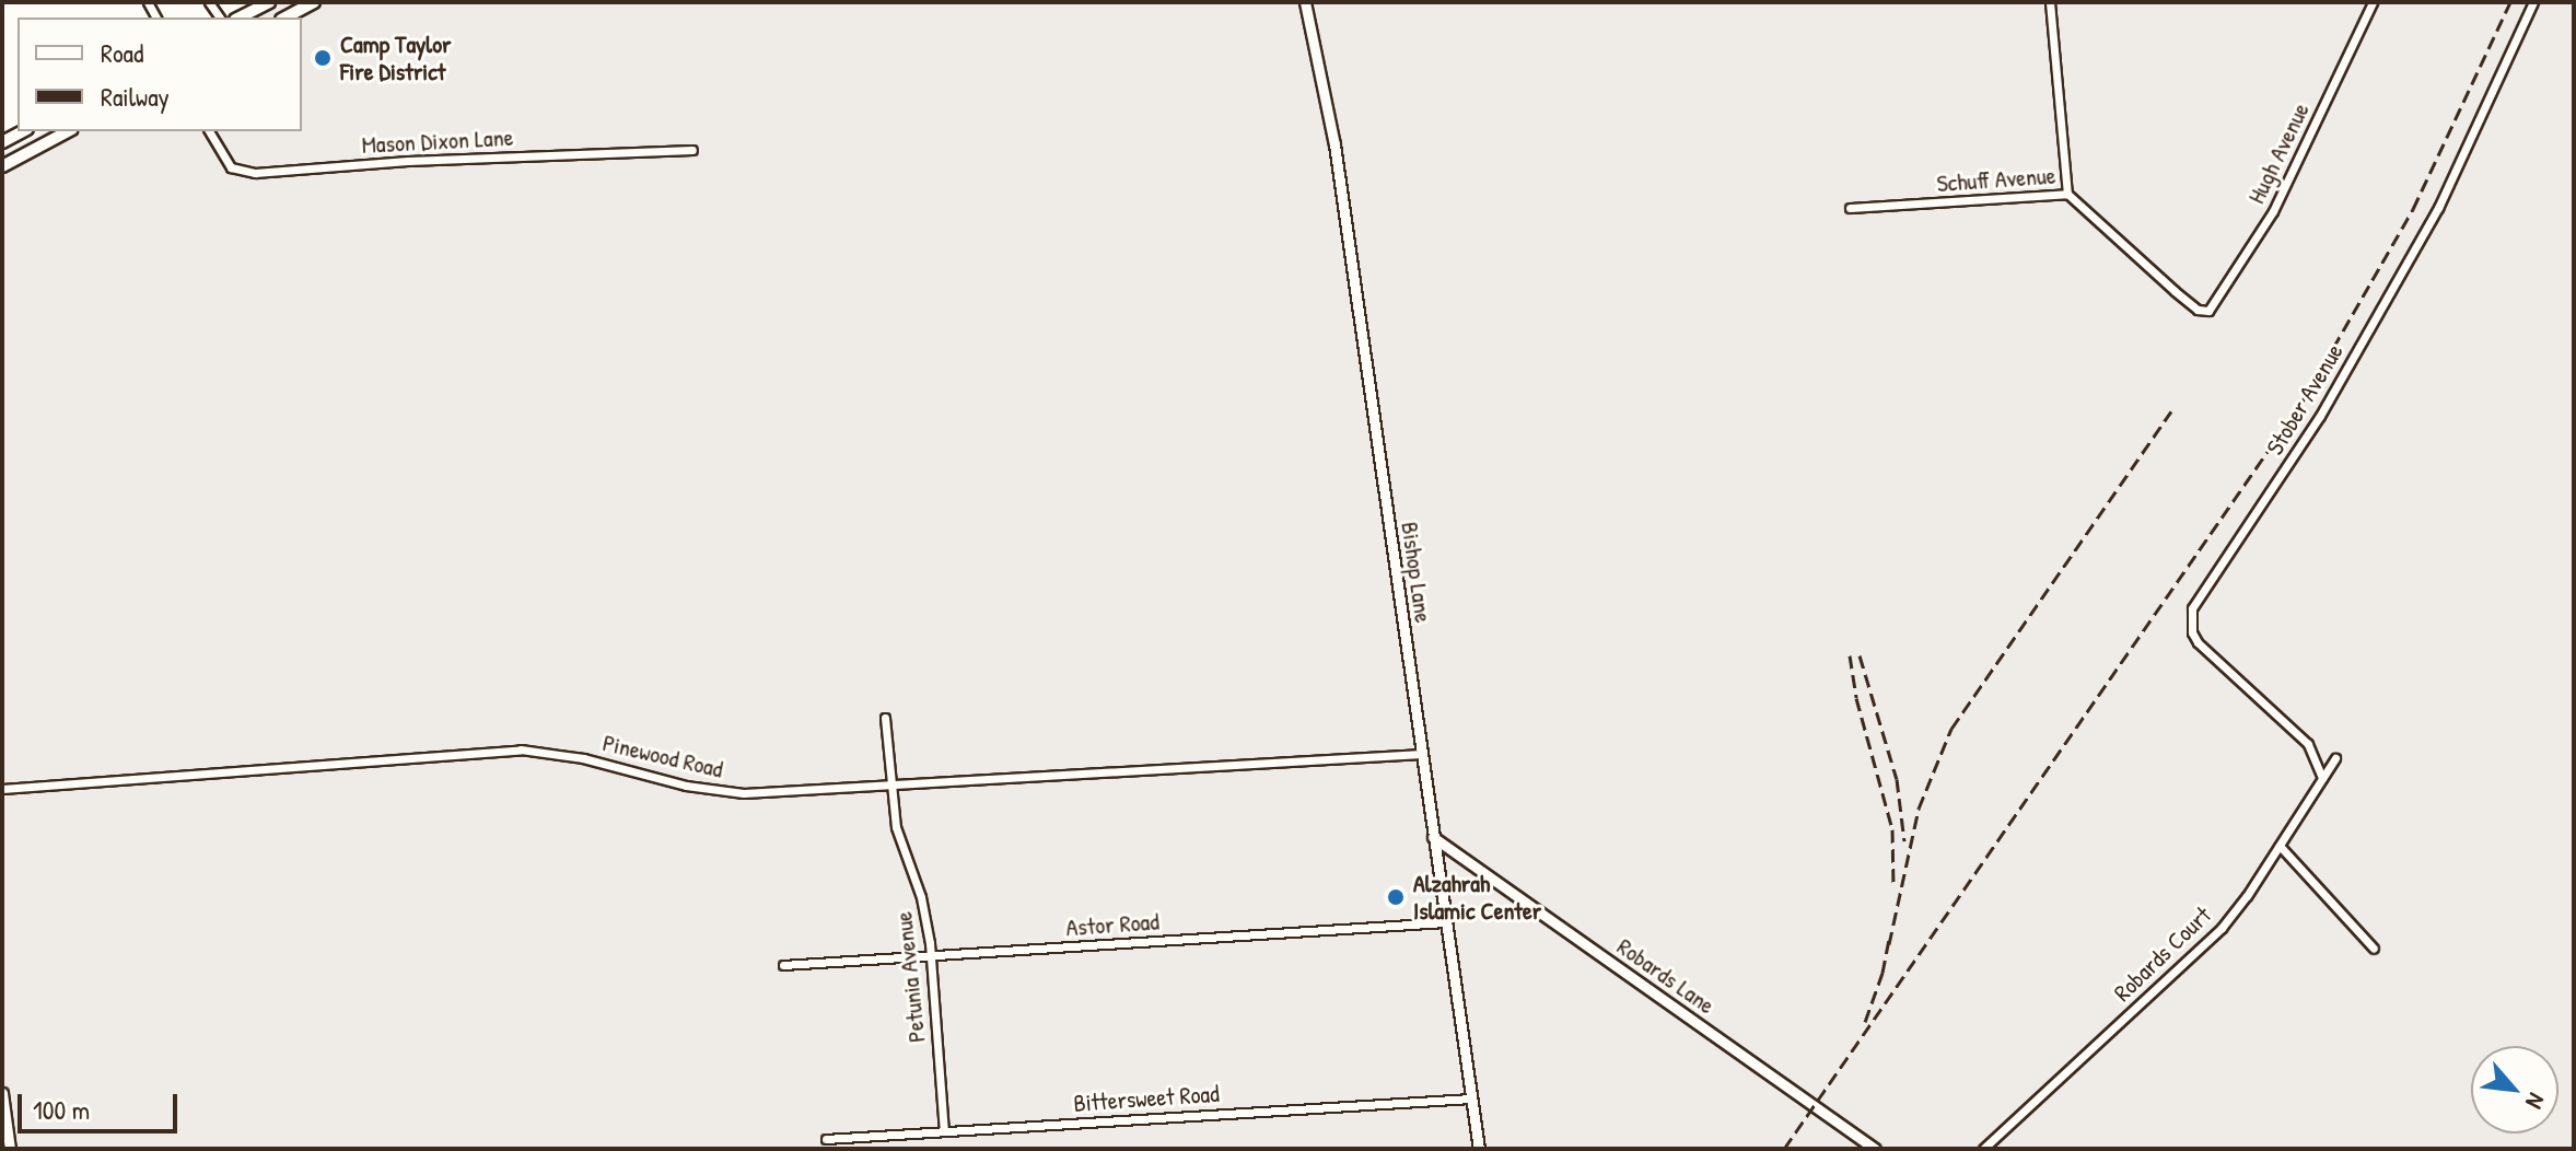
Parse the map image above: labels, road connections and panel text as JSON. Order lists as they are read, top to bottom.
{
  "streets": {
    "street": [
      "Mason Dixon Lane",
      "Hugh Avenue",
      "Schuff Avenue",
      "Stober Avenue",
      "Bishop Lane",
      "Pinewood Road",
      "Astor Road",
      "Robards Court",
      "Robards Lane",
      "Petunia Avenue",
      "Bittersweet Road"
    ]
  },
  "crossings": [
    ["Hugh Avenue", "Schuff Avenue"],
    ["Stober Avenue", "Robards Court"],
    ["Bishop Lane", "Pinewood Road"],
    ["Bishop Lane", "Astor Road"],
    ["Bishop Lane", "Robards Lane"],
    ["Bishop Lane", "Bittersweet Road"],
    ["Pinewood Road", "Petunia Avenue"],
    ["Astor Road", "Petunia Avenue"],
    ["Petunia Avenue", "Bittersweet Road"]
  ],
  "places": ["Camp Taylor Fire District", "Alzahrah Islamic Center"],
  "legend": ["Road", "Railway"],
  "scale_bar": "100 m",
  "north": "bottom right"
}
